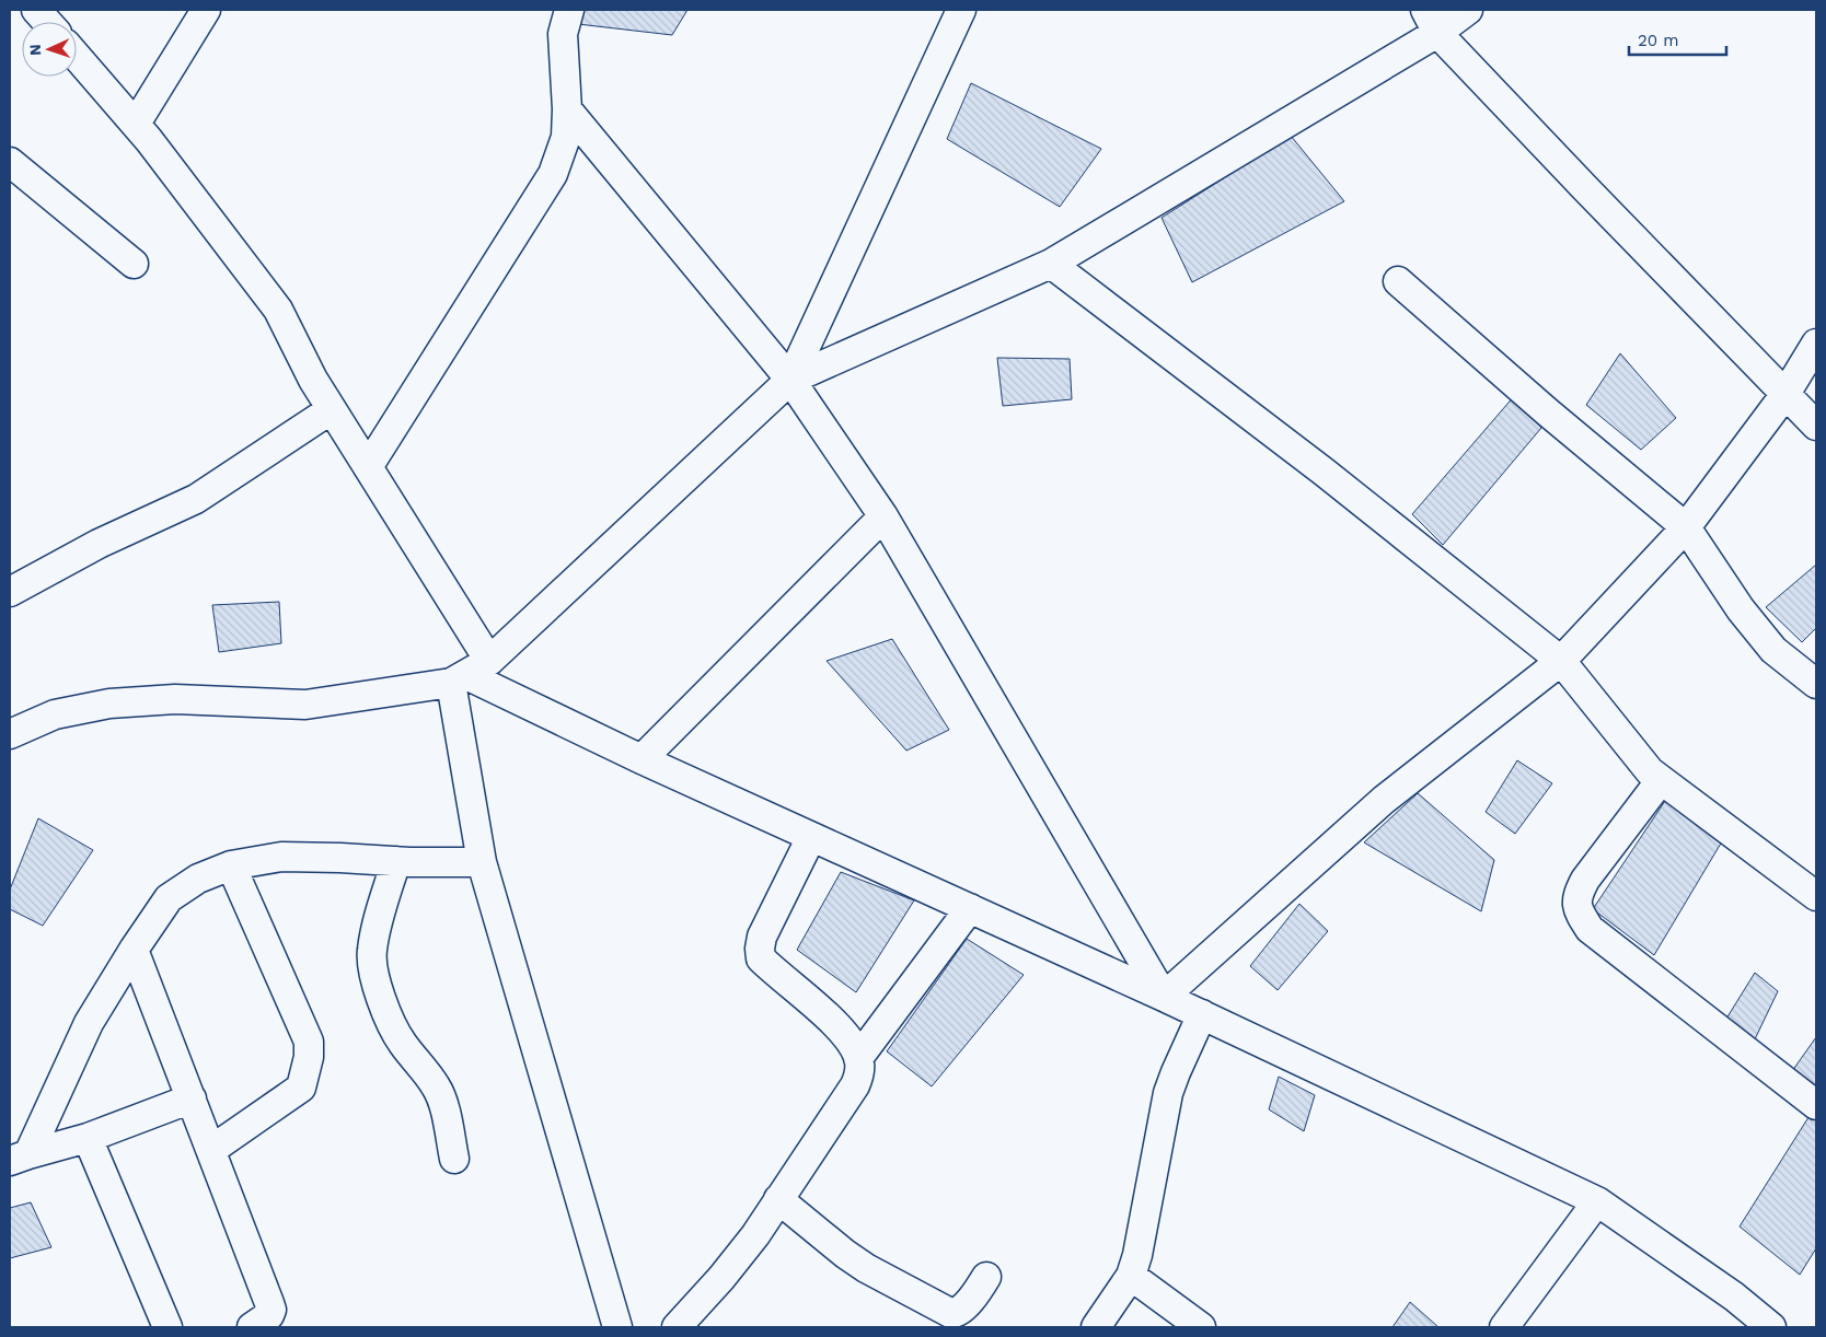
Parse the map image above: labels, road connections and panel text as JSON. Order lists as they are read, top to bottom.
{
  "scale_bar": "20 m",
  "north": "left"
}
